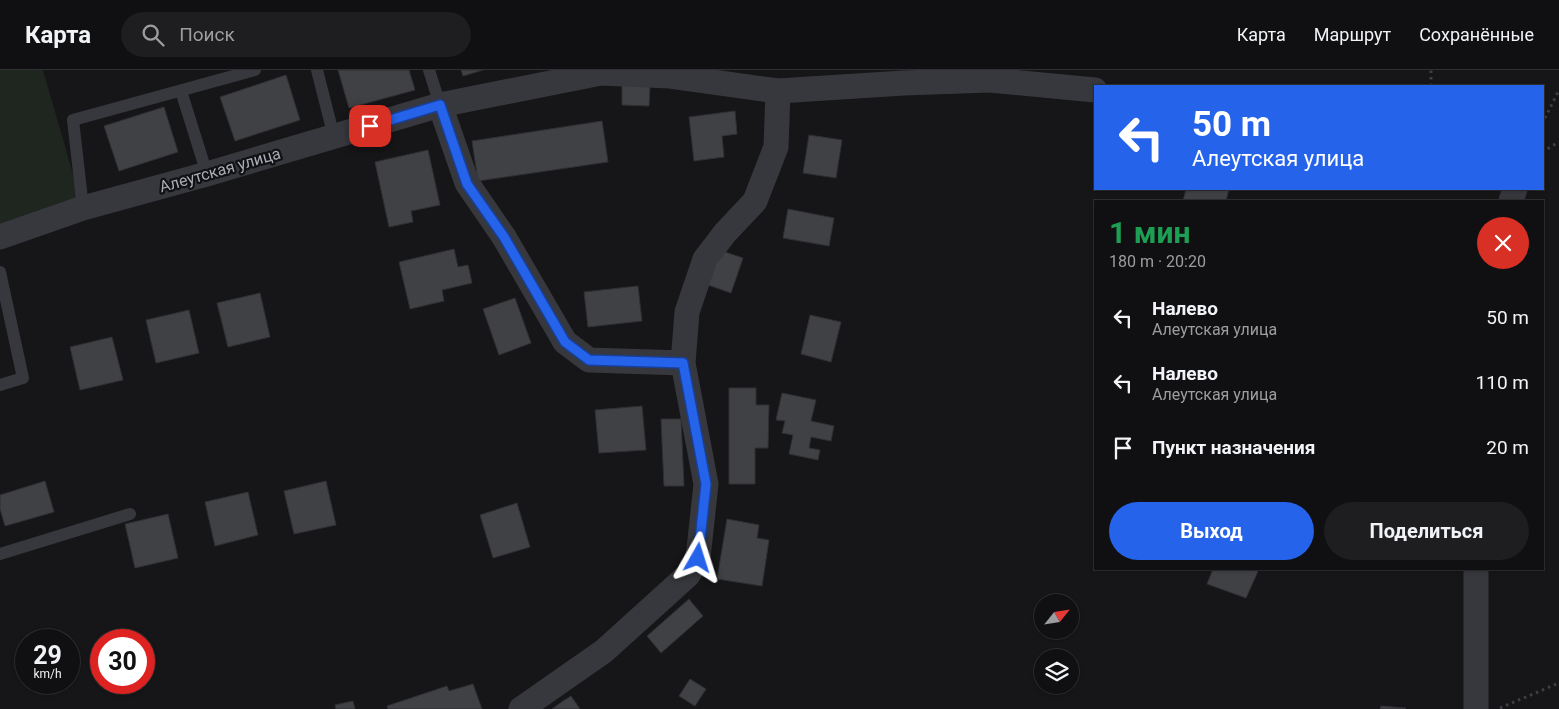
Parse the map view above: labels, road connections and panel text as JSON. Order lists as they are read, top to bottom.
{
  "streets": {
    "street": ["Алеутская улица"]
  },
  "north": "top right",
  "page": {
    "header": "Карта",
    "search": "Поиск",
    "nav": ["Карта", "Маршрут", "Сохранённые"],
    "turn": ["50 m", "Алеутская улица"],
    "heading": ["1 мин", "180 m · 20:20"],
    "list": [
      {
        "name": "Налево",
        "note": "Алеутская улица",
        "value": "50 m"
      },
      {
        "name": "Налево",
        "note": "Алеутская улица",
        "value": "110 m"
      },
      {
        "name": "Пункт назначения",
        "value": "20 m"
      }
    ],
    "buttons": ["Выход", "Поделиться"],
    "speed": "29 km/h",
    "limit": "30"
  }
}
